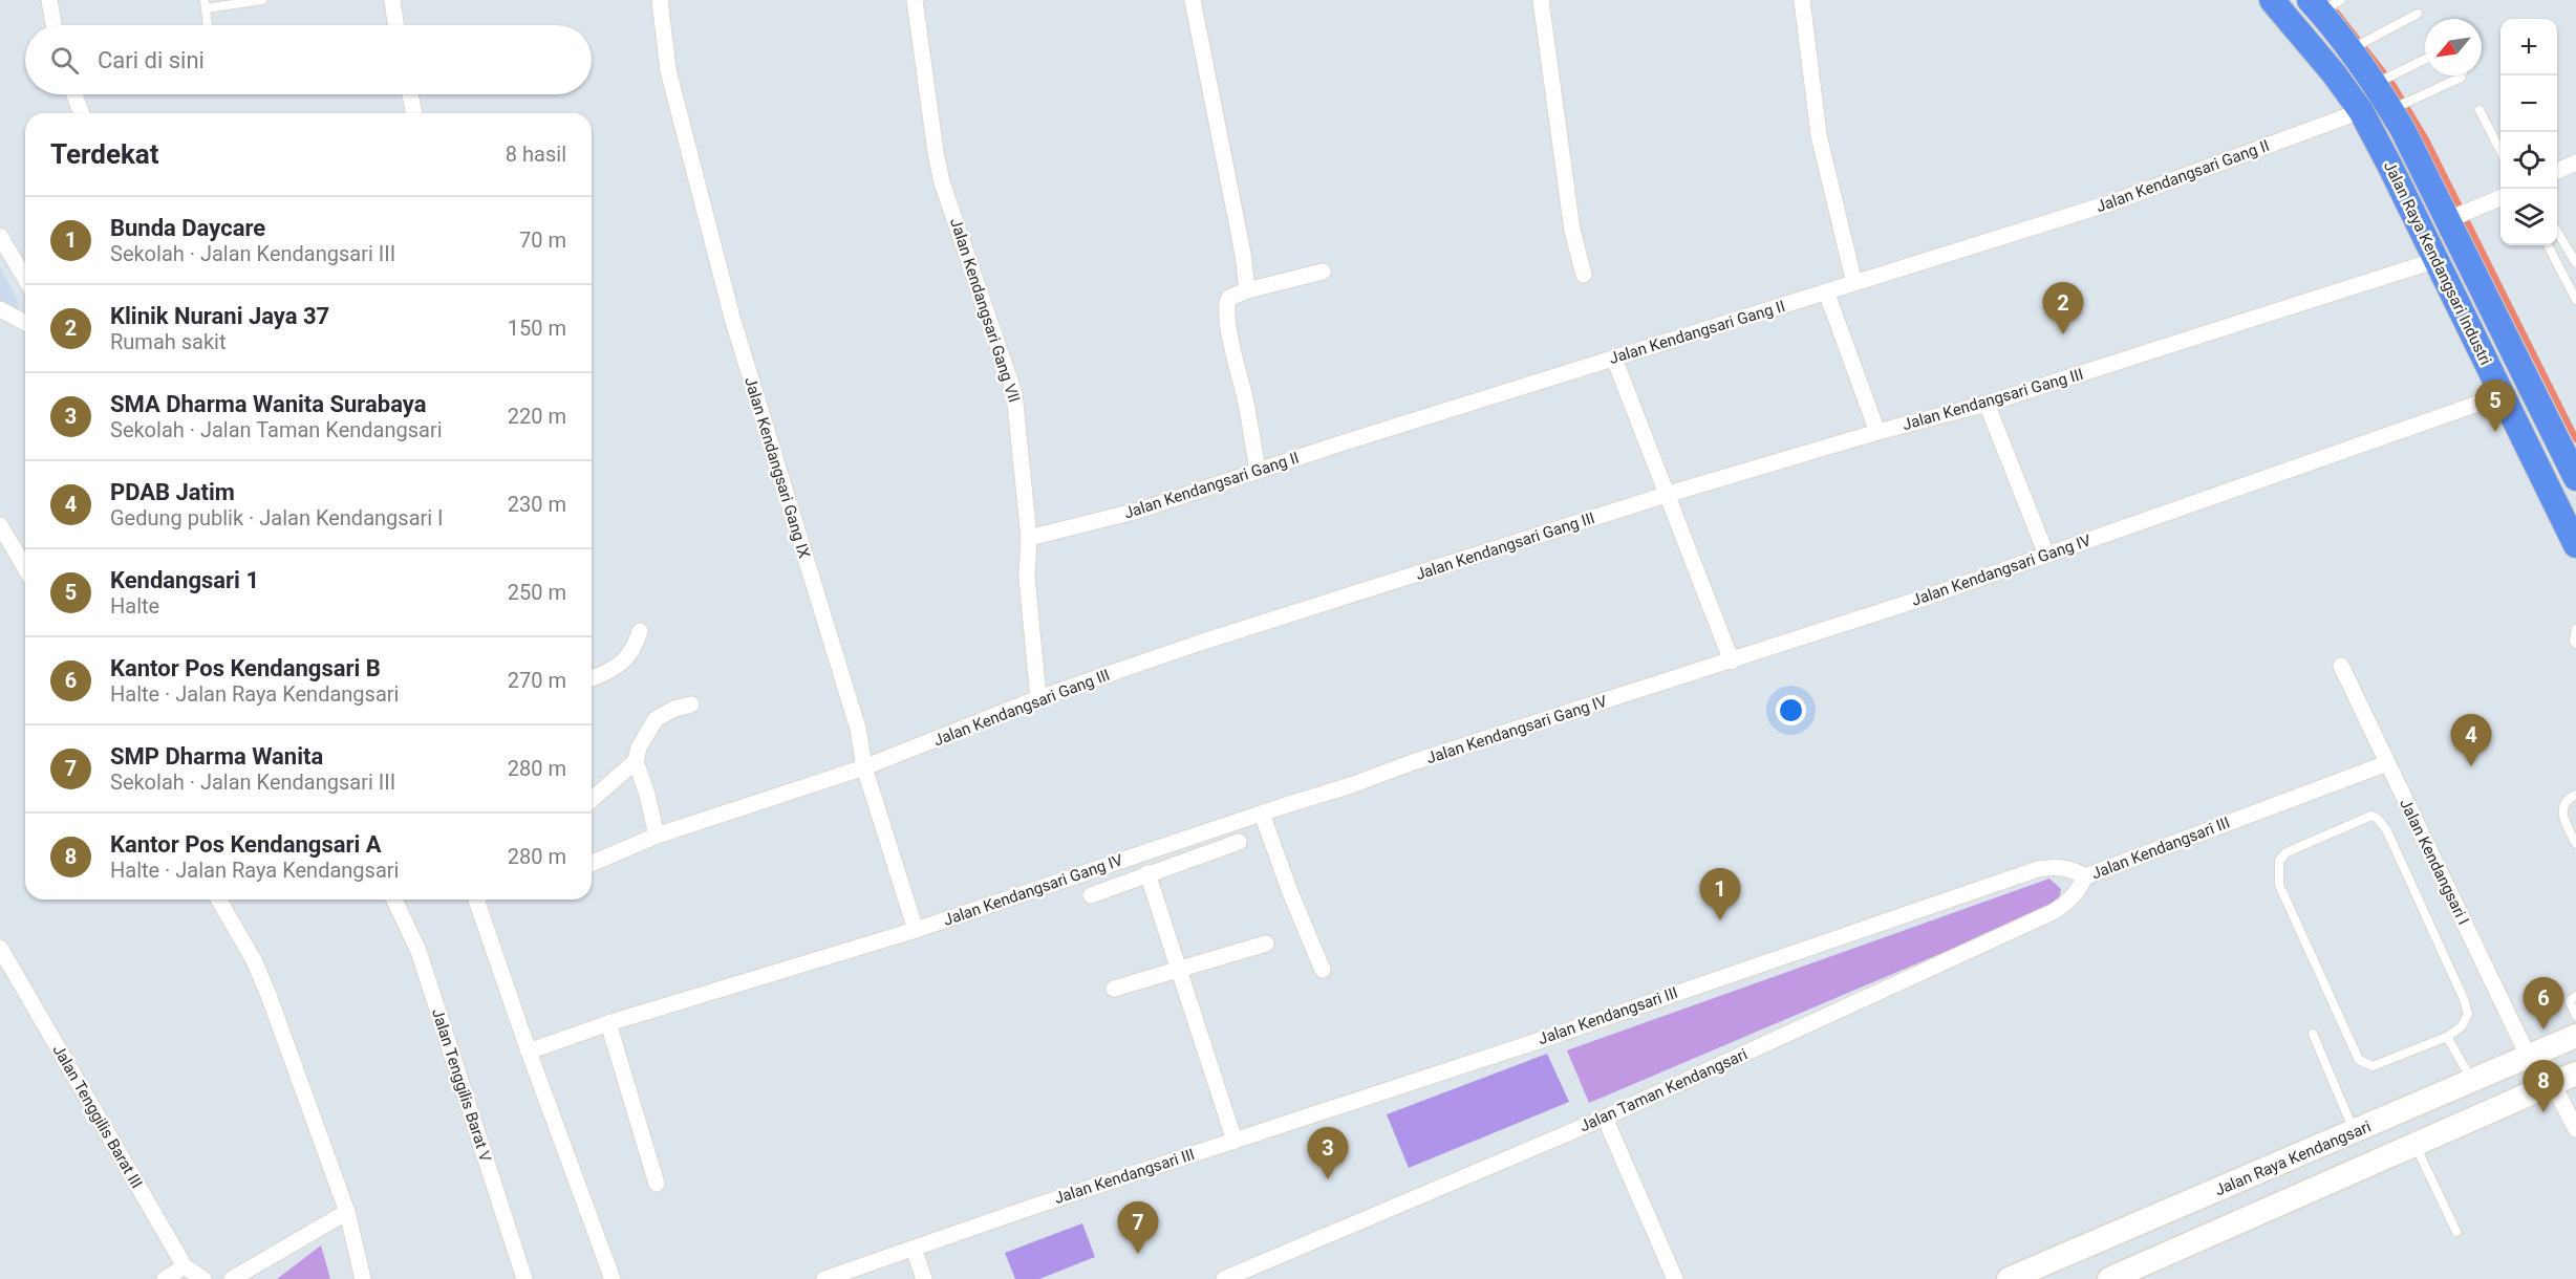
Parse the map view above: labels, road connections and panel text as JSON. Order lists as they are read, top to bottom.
{
  "streets": {
    "main road": ["Jalan Raya Kendangsari Industri", "Jalan Raya Kendangsari"],
    "street": [
      "Jalan Kendangsari Gang II",
      "Jalan Kendangsari Gang VII",
      "Jalan Kendangsari Gang III",
      "Jalan Kendangsari Gang IX",
      "Jalan Kendangsari Gang IV",
      "Jalan Kendangsari III",
      "Jalan Kendangsari I",
      "Jalan Tenggilis Barat V",
      "Jalan Taman Kendangsari",
      "Jalan Tenggilis Barat III"
    ]
  },
  "crossings": [
    ["Jalan Kendangsari Gang II", "Jalan Raya Kendangsari Industri"],
    ["Jalan Kendangsari Gang II", "Jalan Kendangsari Gang VII"],
    ["Jalan Raya Kendangsari Industri", "Jalan Kendangsari Gang III"],
    ["Jalan Raya Kendangsari Industri", "Jalan Kendangsari Gang IV"],
    ["Jalan Kendangsari Gang VII", "Jalan Kendangsari Gang III"],
    ["Jalan Kendangsari Gang III", "Jalan Kendangsari Gang IX"],
    ["Jalan Kendangsari Gang IX", "Jalan Kendangsari Gang IV"],
    ["Jalan Kendangsari III", "Jalan Kendangsari I"],
    ["Jalan Kendangsari III", "Jalan Taman Kendangsari"],
    ["Jalan Kendangsari I", "Jalan Raya Kendangsari"]
  ],
  "north": "bottom left",
  "page": {
    "map_buttons": ["+", "−"],
    "search": "Cari di sini",
    "heading": ["Terdekat", "8 hasil"],
    "list": [
      {
        "mark": "1",
        "name": "Bunda Daycare",
        "note": "Sekolah · Jalan Kendangsari III",
        "value": "70 m"
      },
      {
        "mark": "2",
        "name": "Klinik Nurani Jaya 37",
        "note": "Rumah sakit",
        "value": "150 m"
      },
      {
        "mark": "3",
        "name": "SMA Dharma Wanita Surabaya",
        "note": "Sekolah · Jalan Taman Kendangsari",
        "value": "220 m"
      },
      {
        "mark": "4",
        "name": "PDAB Jatim",
        "note": "Gedung publik · Jalan Kendangsari I",
        "value": "230 m"
      },
      {
        "mark": "5",
        "name": "Kendangsari 1",
        "note": "Halte",
        "value": "250 m"
      },
      {
        "mark": "6",
        "name": "Kantor Pos Kendangsari B",
        "note": "Halte · Jalan Raya Kendangsari",
        "value": "270 m"
      },
      {
        "mark": "7",
        "name": "SMP Dharma Wanita",
        "note": "Sekolah · Jalan Kendangsari III",
        "value": "280 m"
      },
      {
        "mark": "8",
        "name": "Kantor Pos Kendangsari A",
        "note": "Halte · Jalan Raya Kendangsari",
        "value": "280 m"
      }
    ],
    "pins": [
      "2",
      "5",
      "4",
      "1",
      "6",
      "8",
      "3",
      "7"
    ]
  }
}
